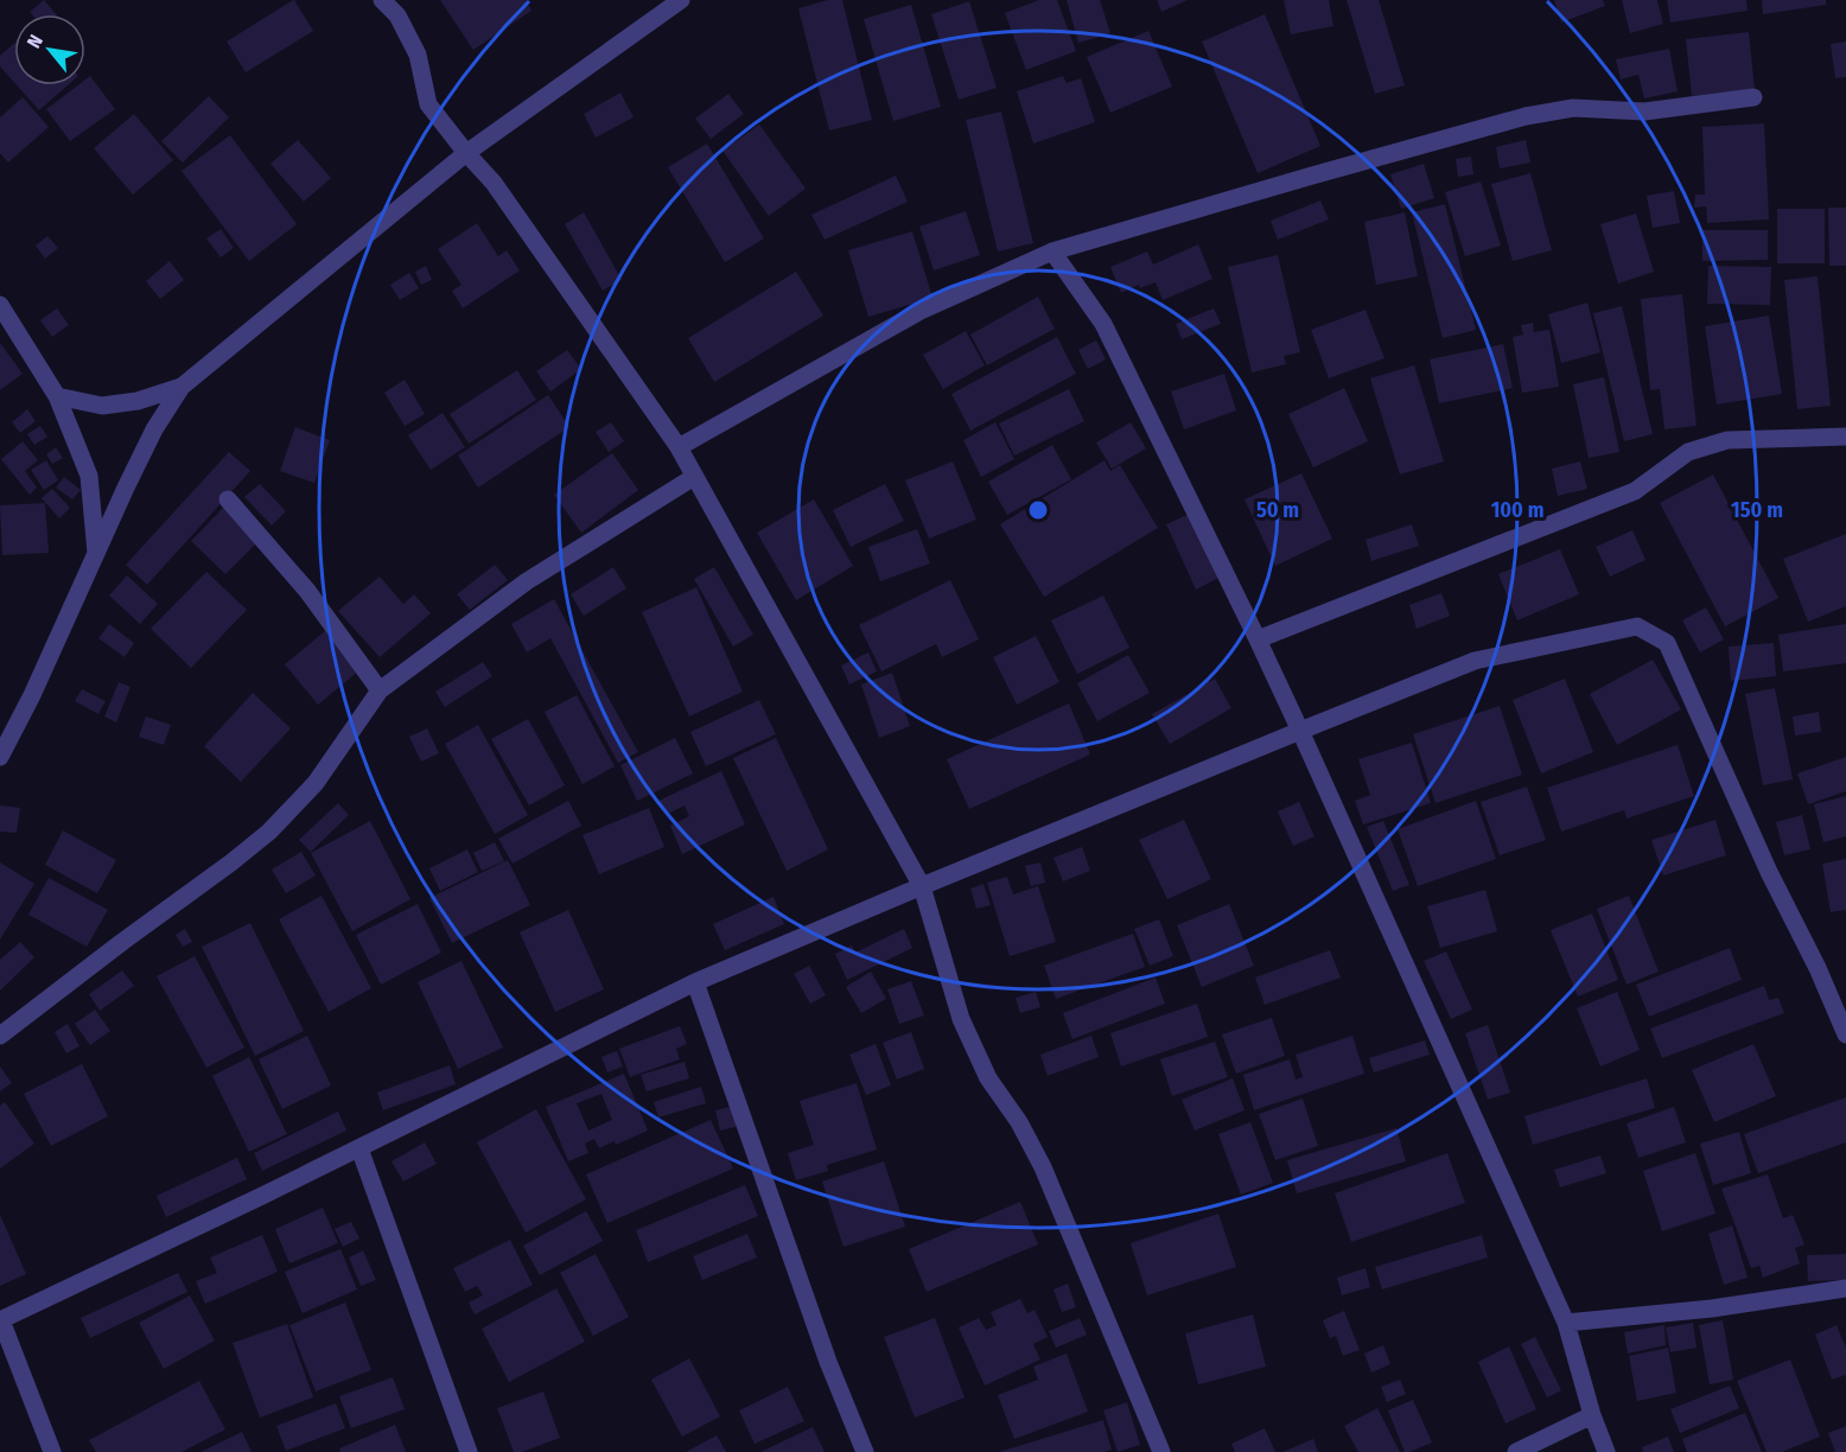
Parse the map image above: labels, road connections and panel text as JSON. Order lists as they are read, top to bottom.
{
  "north": "top left",
  "rings": ["50 m", "100 m", "150 m"]
}
